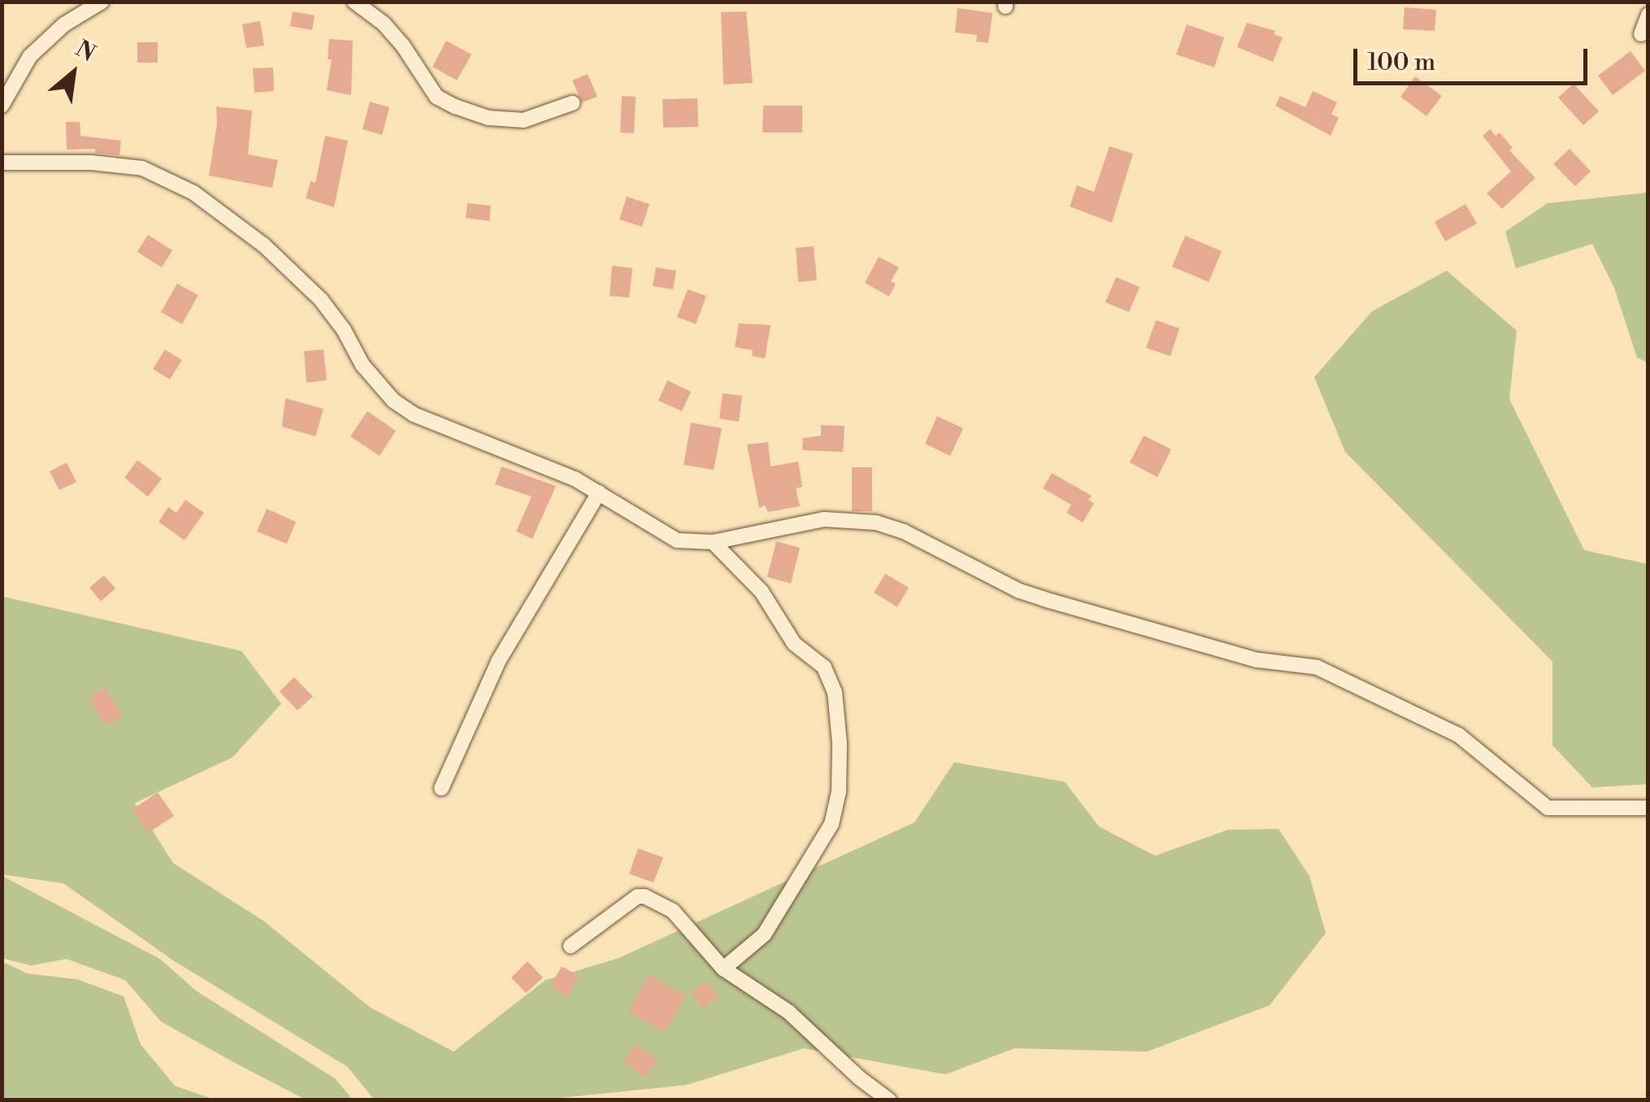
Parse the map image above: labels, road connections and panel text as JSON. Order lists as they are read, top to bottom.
{
  "scale_bar": "100 m",
  "north": "top right"
}
